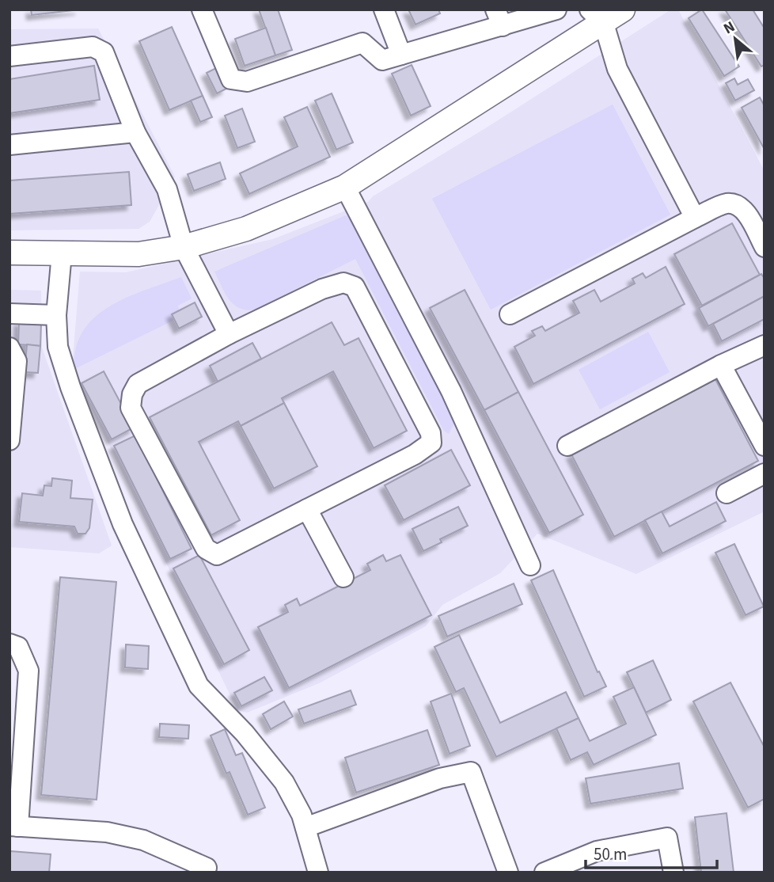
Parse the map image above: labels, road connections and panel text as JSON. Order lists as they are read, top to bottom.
{
  "scale_bar": "50 m",
  "north": "top left"
}
